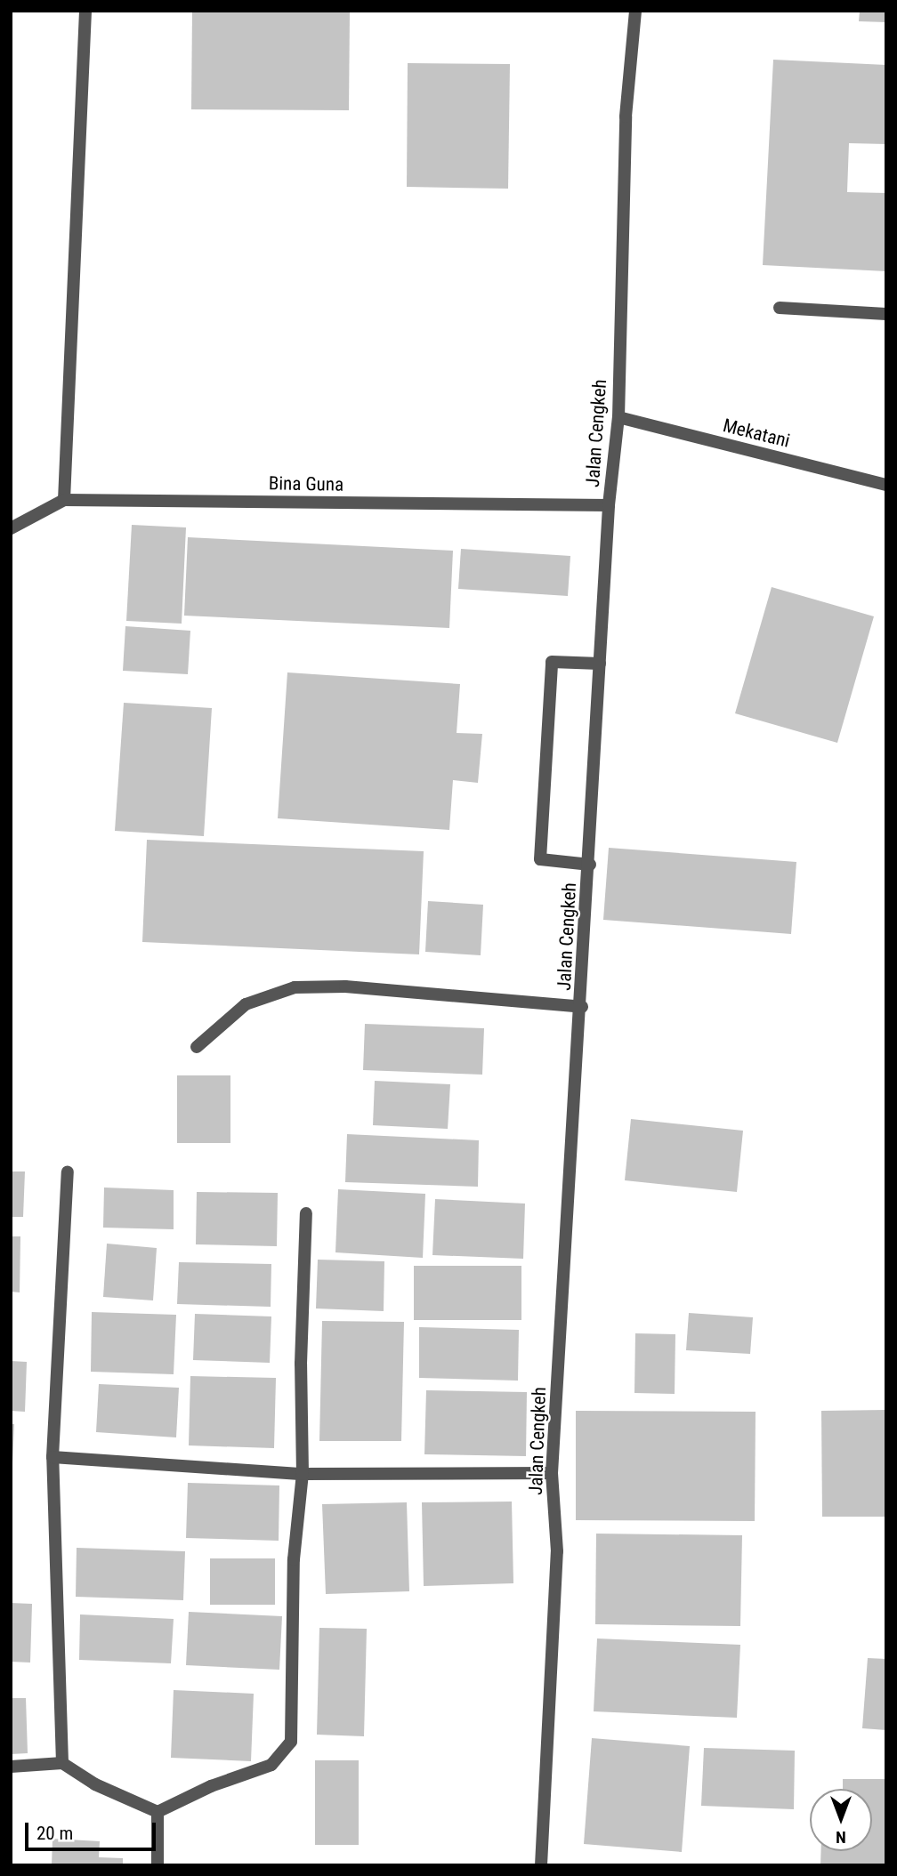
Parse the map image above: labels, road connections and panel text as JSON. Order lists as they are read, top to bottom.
{
  "streets": {
    "street": ["Jalan Cengkeh", "Mekatani", "Bina Guna"]
  },
  "crossings": [
    ["Jalan Cengkeh", "Mekatani"],
    ["Jalan Cengkeh", "Bina Guna"]
  ],
  "scale_bar": "20 m",
  "north": "bottom"
}
